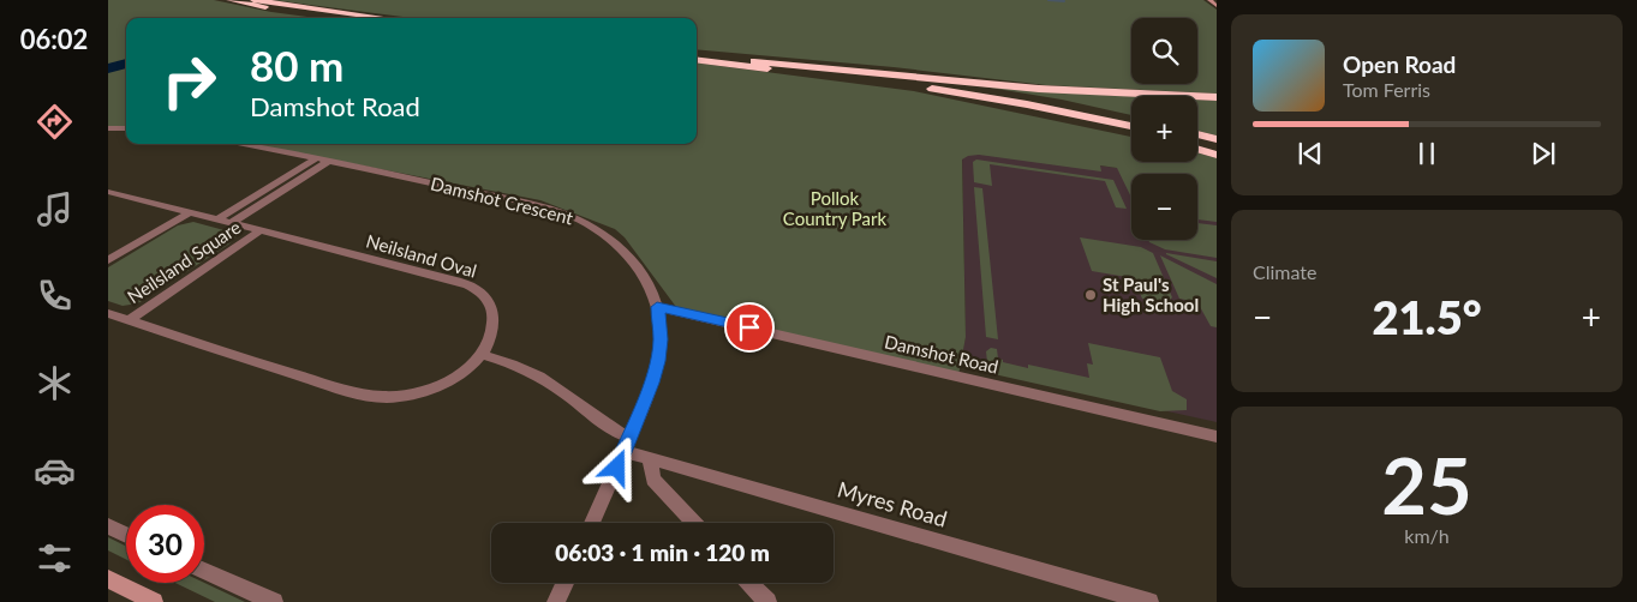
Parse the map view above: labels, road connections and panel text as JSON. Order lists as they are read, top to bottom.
{
  "streets": {
    "street": [
      "Damshot Crescent",
      "Neilsland Oval",
      "Neilsland Square",
      "Damshot Road",
      "Myres Road"
    ]
  },
  "crossings": [
    ["Damshot Crescent", "Neilsland Square"],
    ["Damshot Crescent", "Damshot Road"],
    ["Damshot Crescent", "Myres Road"],
    ["Neilsland Oval", "Neilsland Square"],
    ["Neilsland Oval", "Myres Road"]
  ],
  "parks": ["Pollok Country Park"],
  "places": ["St Paul's High School"],
  "page": {
    "tabs": "06:02",
    "map_buttons": ["+", "−"],
    "turn": ["80 m", "Damshot Road"],
    "song": ["Open Road", "Tom Ferris"],
    "tile": [
      "Climate",
      ["25", "km/h"]
    ],
    "heat": ["−", "21.5°", "+"],
    "limit": "30",
    "trip": "06:03 · 1 min · 120 m"
  }
}
